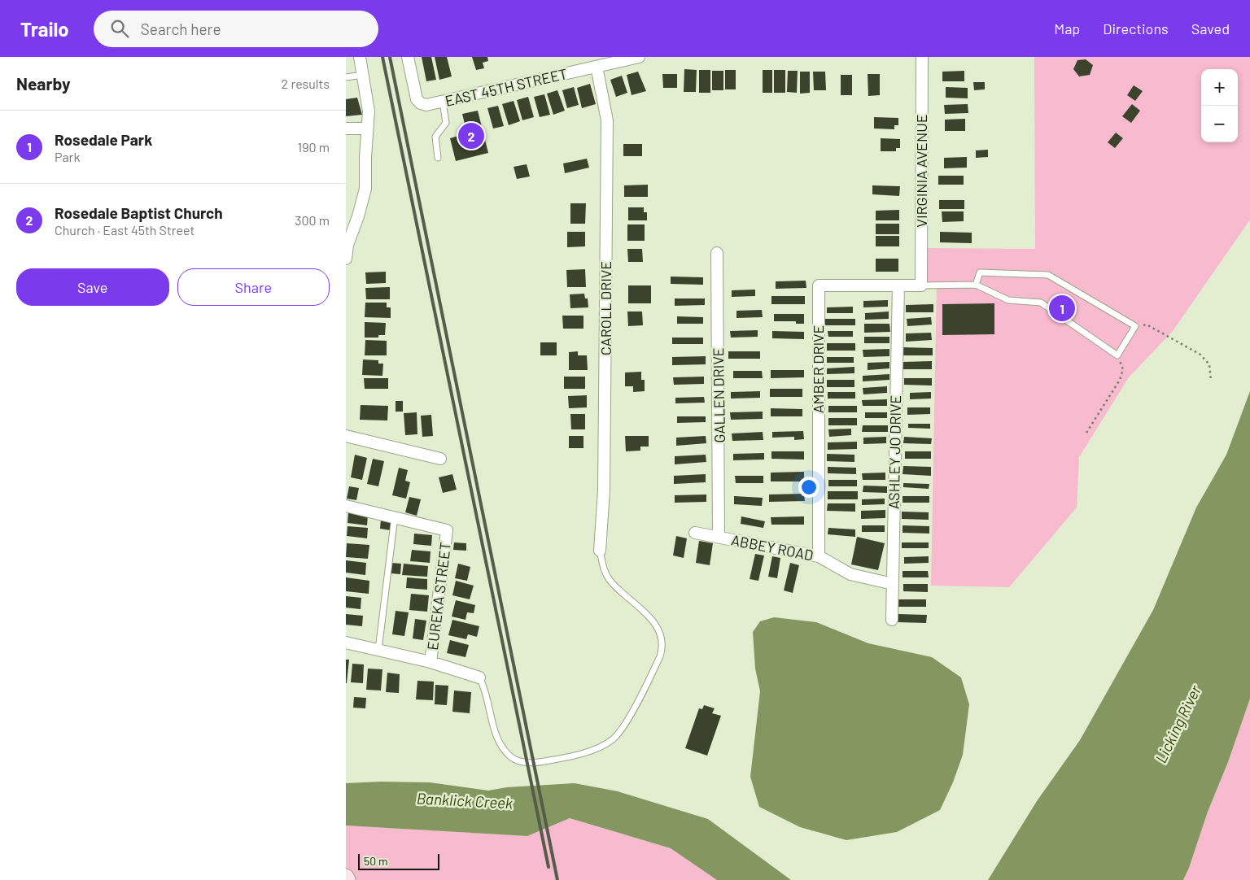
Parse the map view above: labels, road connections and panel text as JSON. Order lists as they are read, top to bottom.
{
  "streets": {
    "street": [
      "EAST 45TH STREET",
      "VIRGINIA AVENUE",
      "CAROLL DRIVE",
      "AMBER DRIVE",
      "GALLEN DRIVE",
      "ASHLEY JO DRIVE",
      "ABBEY ROAD",
      "EUREKA STREET"
    ]
  },
  "crossings": [
    ["EAST 45TH STREET", "CAROLL DRIVE"],
    ["VIRGINIA AVENUE", "AMBER DRIVE"],
    ["AMBER DRIVE", "ASHLEY JO DRIVE"],
    ["AMBER DRIVE", "ABBEY ROAD"],
    ["GALLEN DRIVE", "ABBEY ROAD"],
    ["ASHLEY JO DRIVE", "ABBEY ROAD"]
  ],
  "water": ["Licking River", "Banklick Creek"],
  "scale_bar": "50 m",
  "page": {
    "header": "Trailo",
    "search": "Search here",
    "nav": ["Map", "Directions", "Saved"],
    "heading": ["Nearby", "2 results"],
    "map_buttons": ["+", "−"],
    "list": [
      {
        "mark": "1",
        "name": "Rosedale Park",
        "note": "Park",
        "value": "190 m"
      },
      {
        "mark": "2",
        "name": "Rosedale Baptist Church",
        "note": "Church · East 45th Street",
        "value": "300 m"
      }
    ],
    "pins": ["2", "1"],
    "buttons": ["Save", "Share"],
    "scale": "50 m"
  }
}
